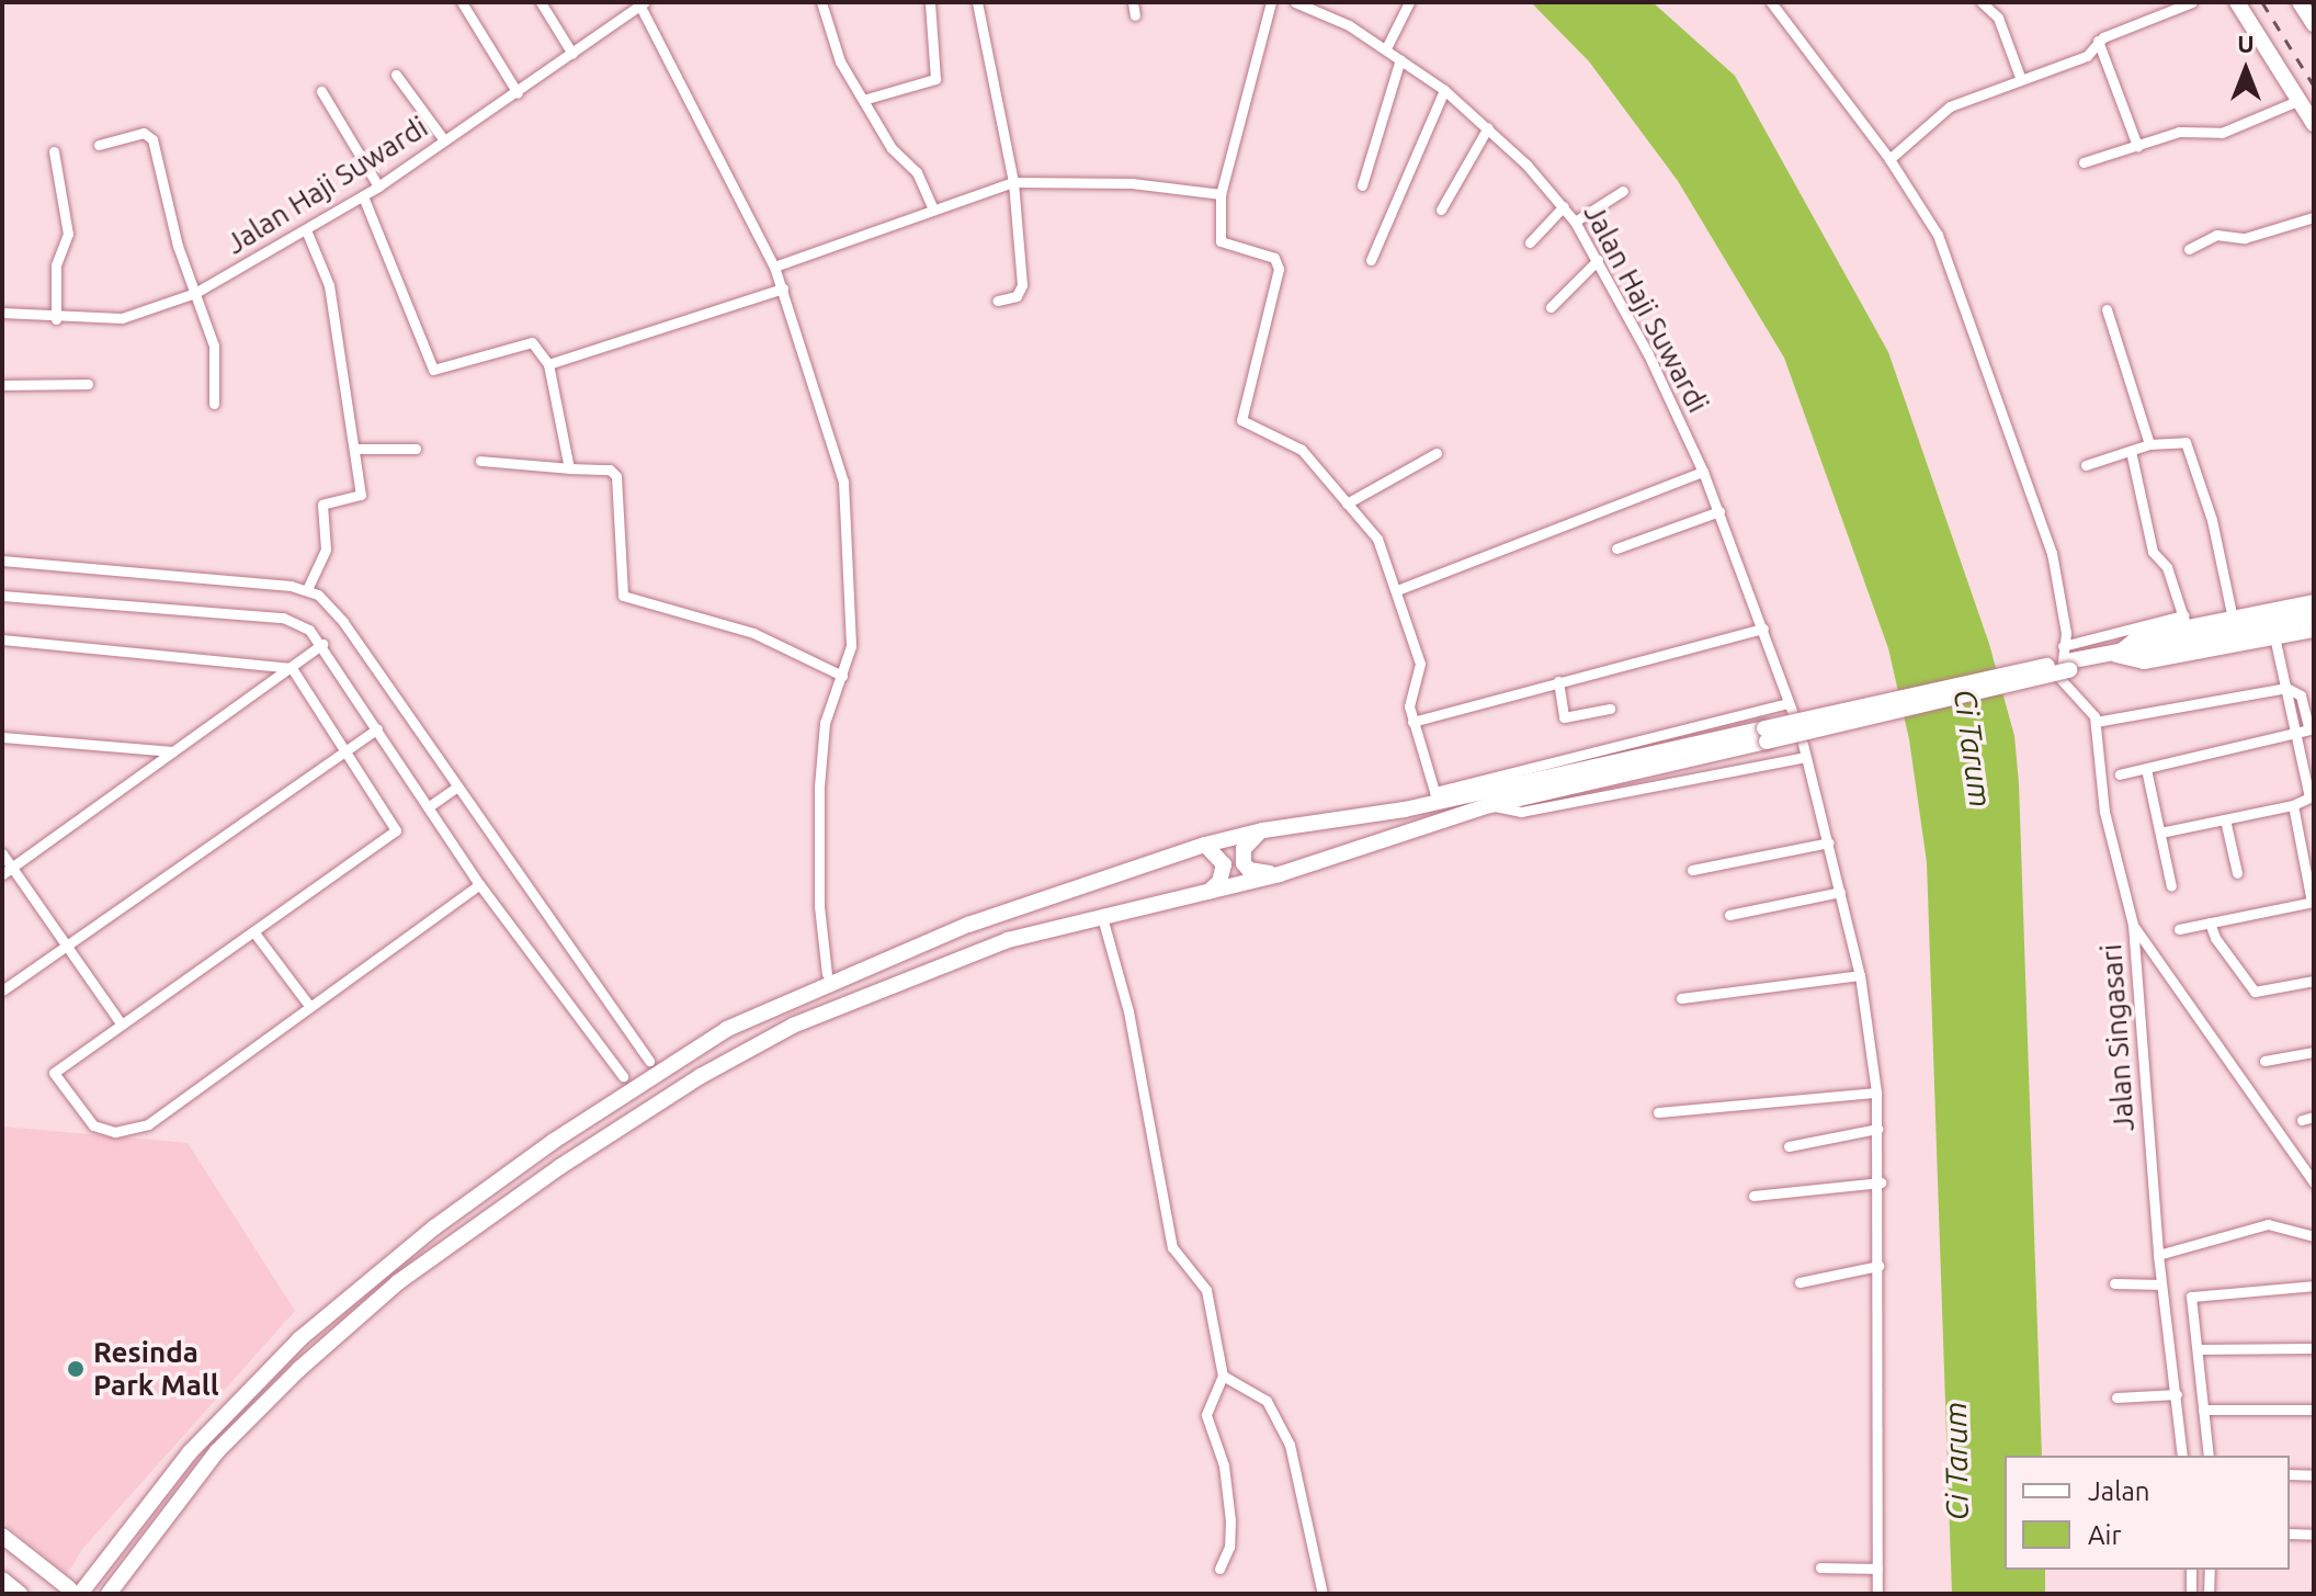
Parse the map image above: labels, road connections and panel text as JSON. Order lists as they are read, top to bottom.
{
  "streets": {
    "street": ["Jalan Haji Suwardi", "Jalan Singasari"]
  },
  "water": ["Ci Tarum"],
  "places": ["Resinda Park Mall"],
  "legend": ["Jalan", "Air"],
  "north": "top"
}
